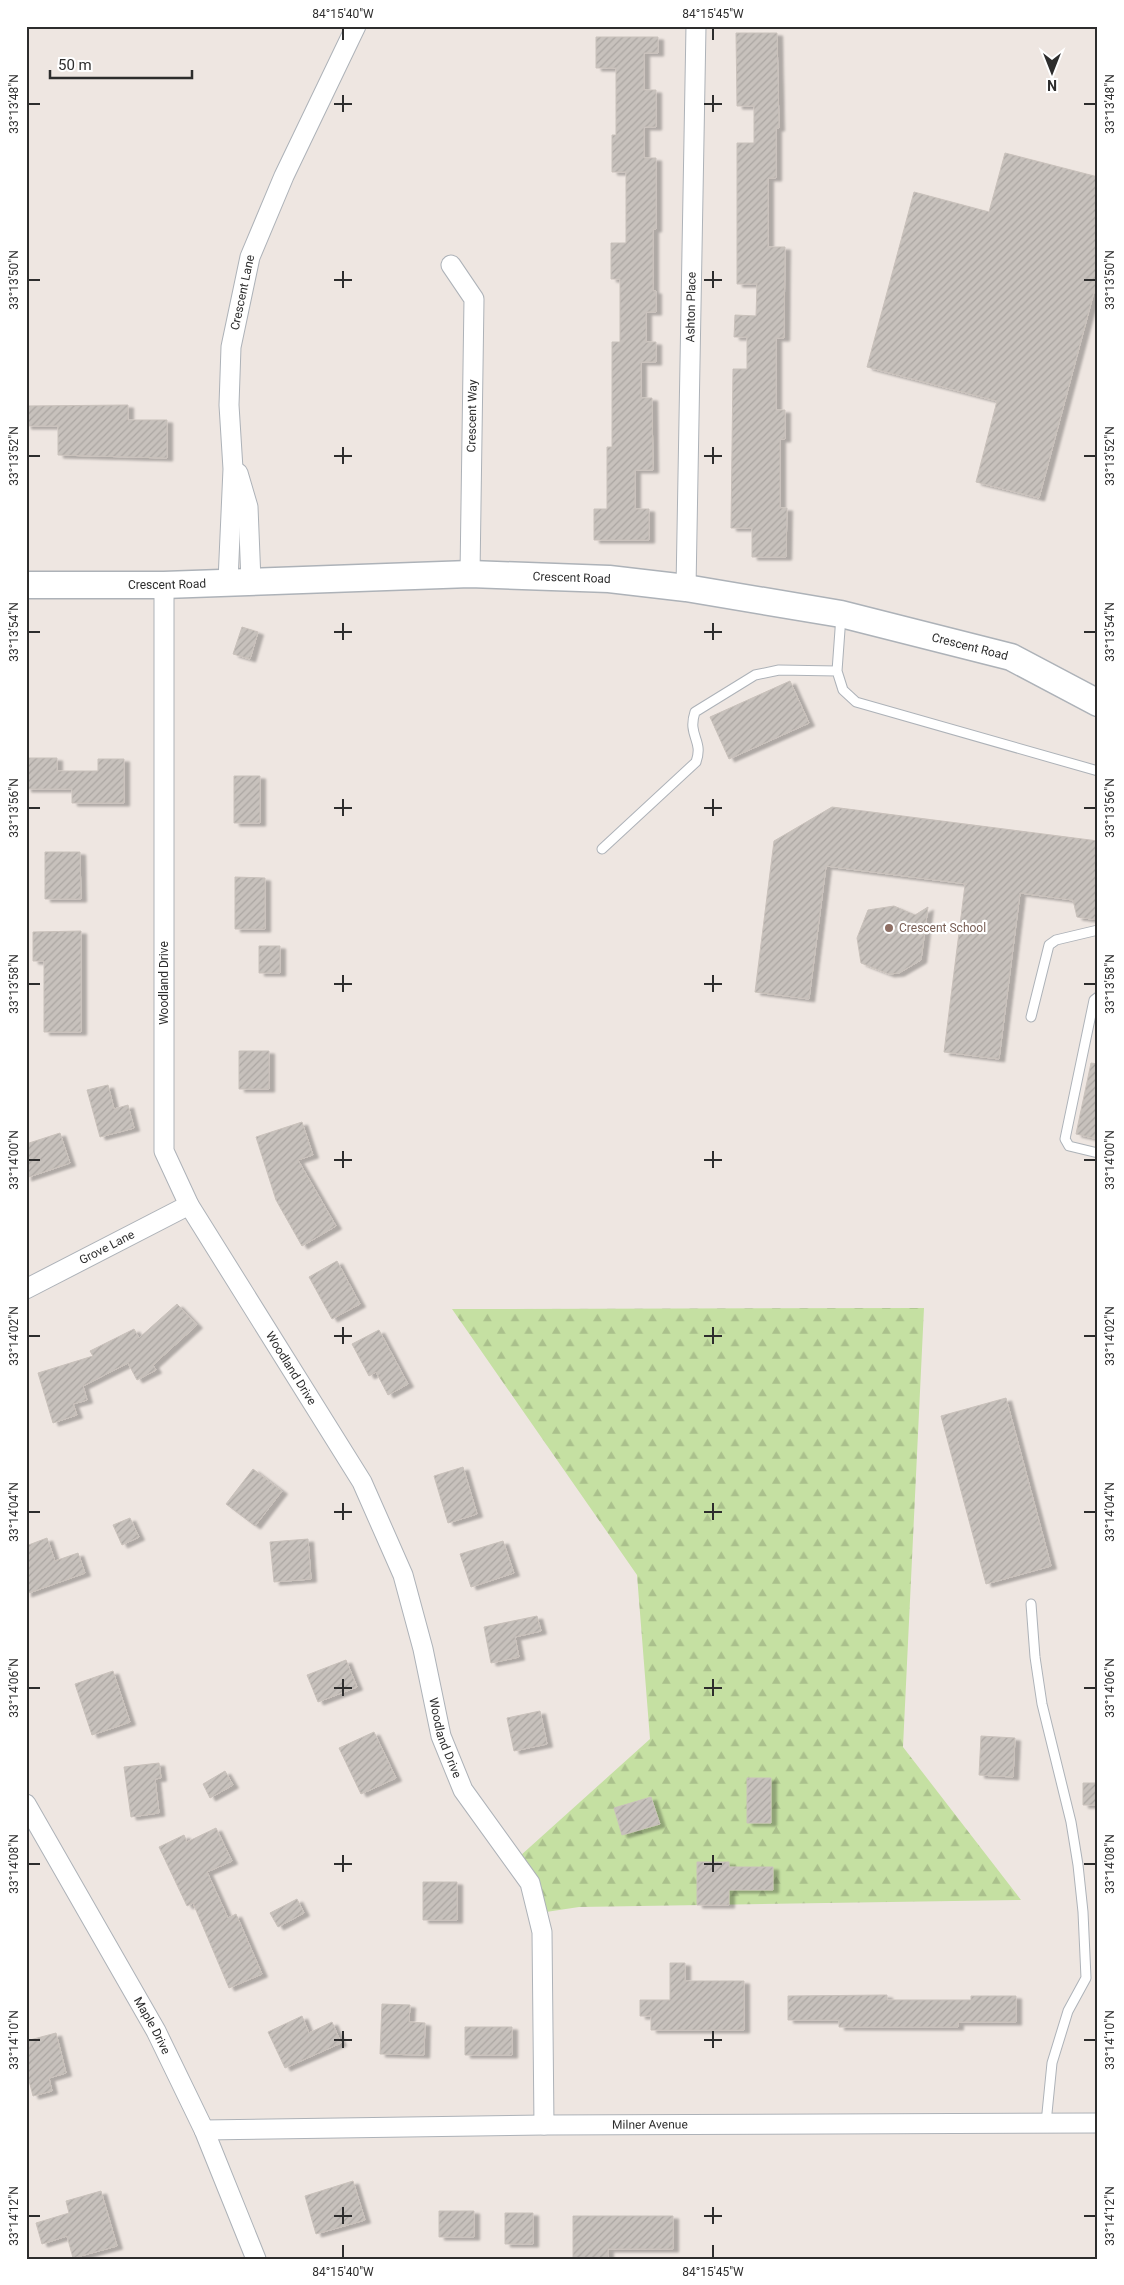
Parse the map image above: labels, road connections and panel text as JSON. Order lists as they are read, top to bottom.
{
  "streets": {
    "street": [
      "Crescent Lane",
      "Ashton Place",
      "Crescent Way",
      "Crescent Road",
      "Woodland Drive",
      "Grove Lane",
      "Maple Drive",
      "Milner Avenue"
    ]
  },
  "crossings": [
    ["Crescent Lane", "Crescent Road"],
    ["Ashton Place", "Crescent Road"],
    ["Crescent Way", "Crescent Road"],
    ["Crescent Road", "Woodland Drive"],
    ["Woodland Drive", "Grove Lane"],
    ["Woodland Drive", "Milner Avenue"],
    ["Maple Drive", "Milner Avenue"]
  ],
  "places": ["Crescent School"],
  "scale_bar": "50 m",
  "north": "bottom",
  "coordinates": [
    "84°15'40\"W",
    "84°15'45\"W",
    "33°13'48\"N",
    "33°13'50\"N",
    "33°13'52\"N",
    "33°13'54\"N",
    "33°13'56\"N",
    "33°13'58\"N",
    "33°14'00\"N",
    "33°14'02\"N",
    "33°14'04\"N",
    "33°14'06\"N",
    "33°14'08\"N",
    "33°14'10\"N",
    "33°14'12\"N"
  ]
}
